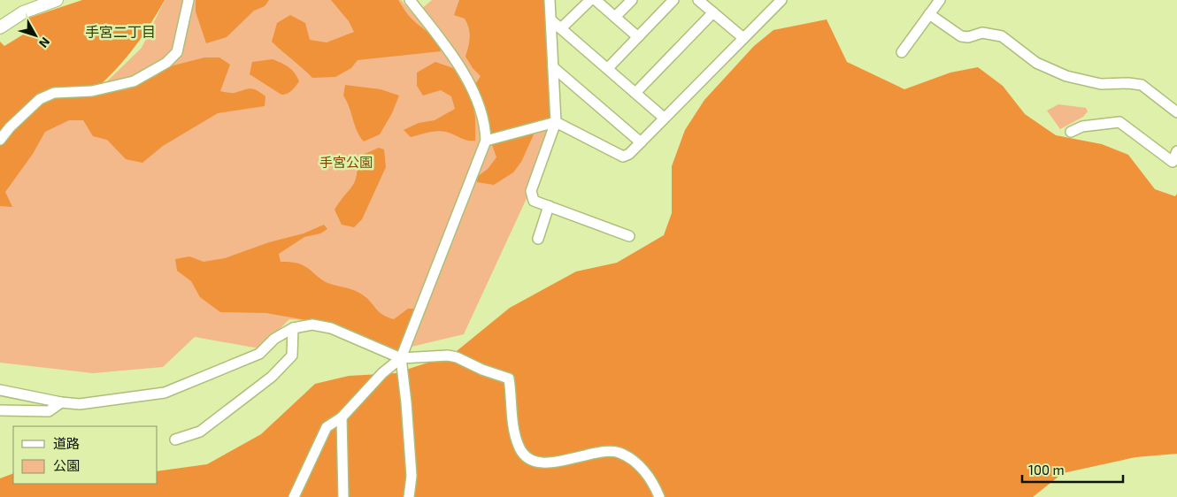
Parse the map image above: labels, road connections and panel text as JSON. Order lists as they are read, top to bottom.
{
  "districts": ["手宮二丁目"],
  "parks": ["手宮公園"],
  "legend": ["道路", "公園"],
  "scale_bar": "100 m",
  "north": "bottom right"
}
